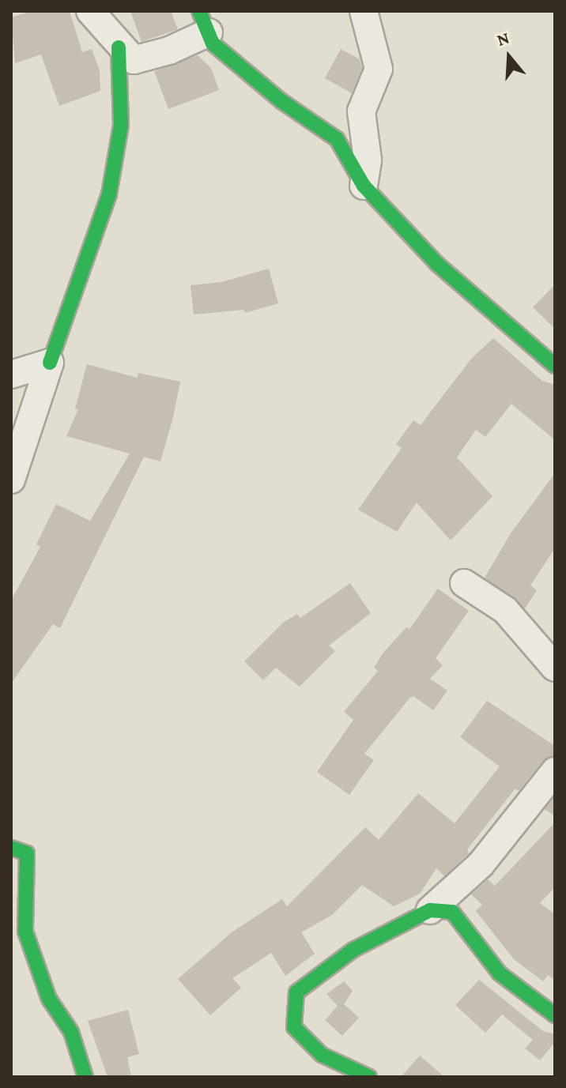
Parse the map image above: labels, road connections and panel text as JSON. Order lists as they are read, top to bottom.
{
  "north": "top"
}
